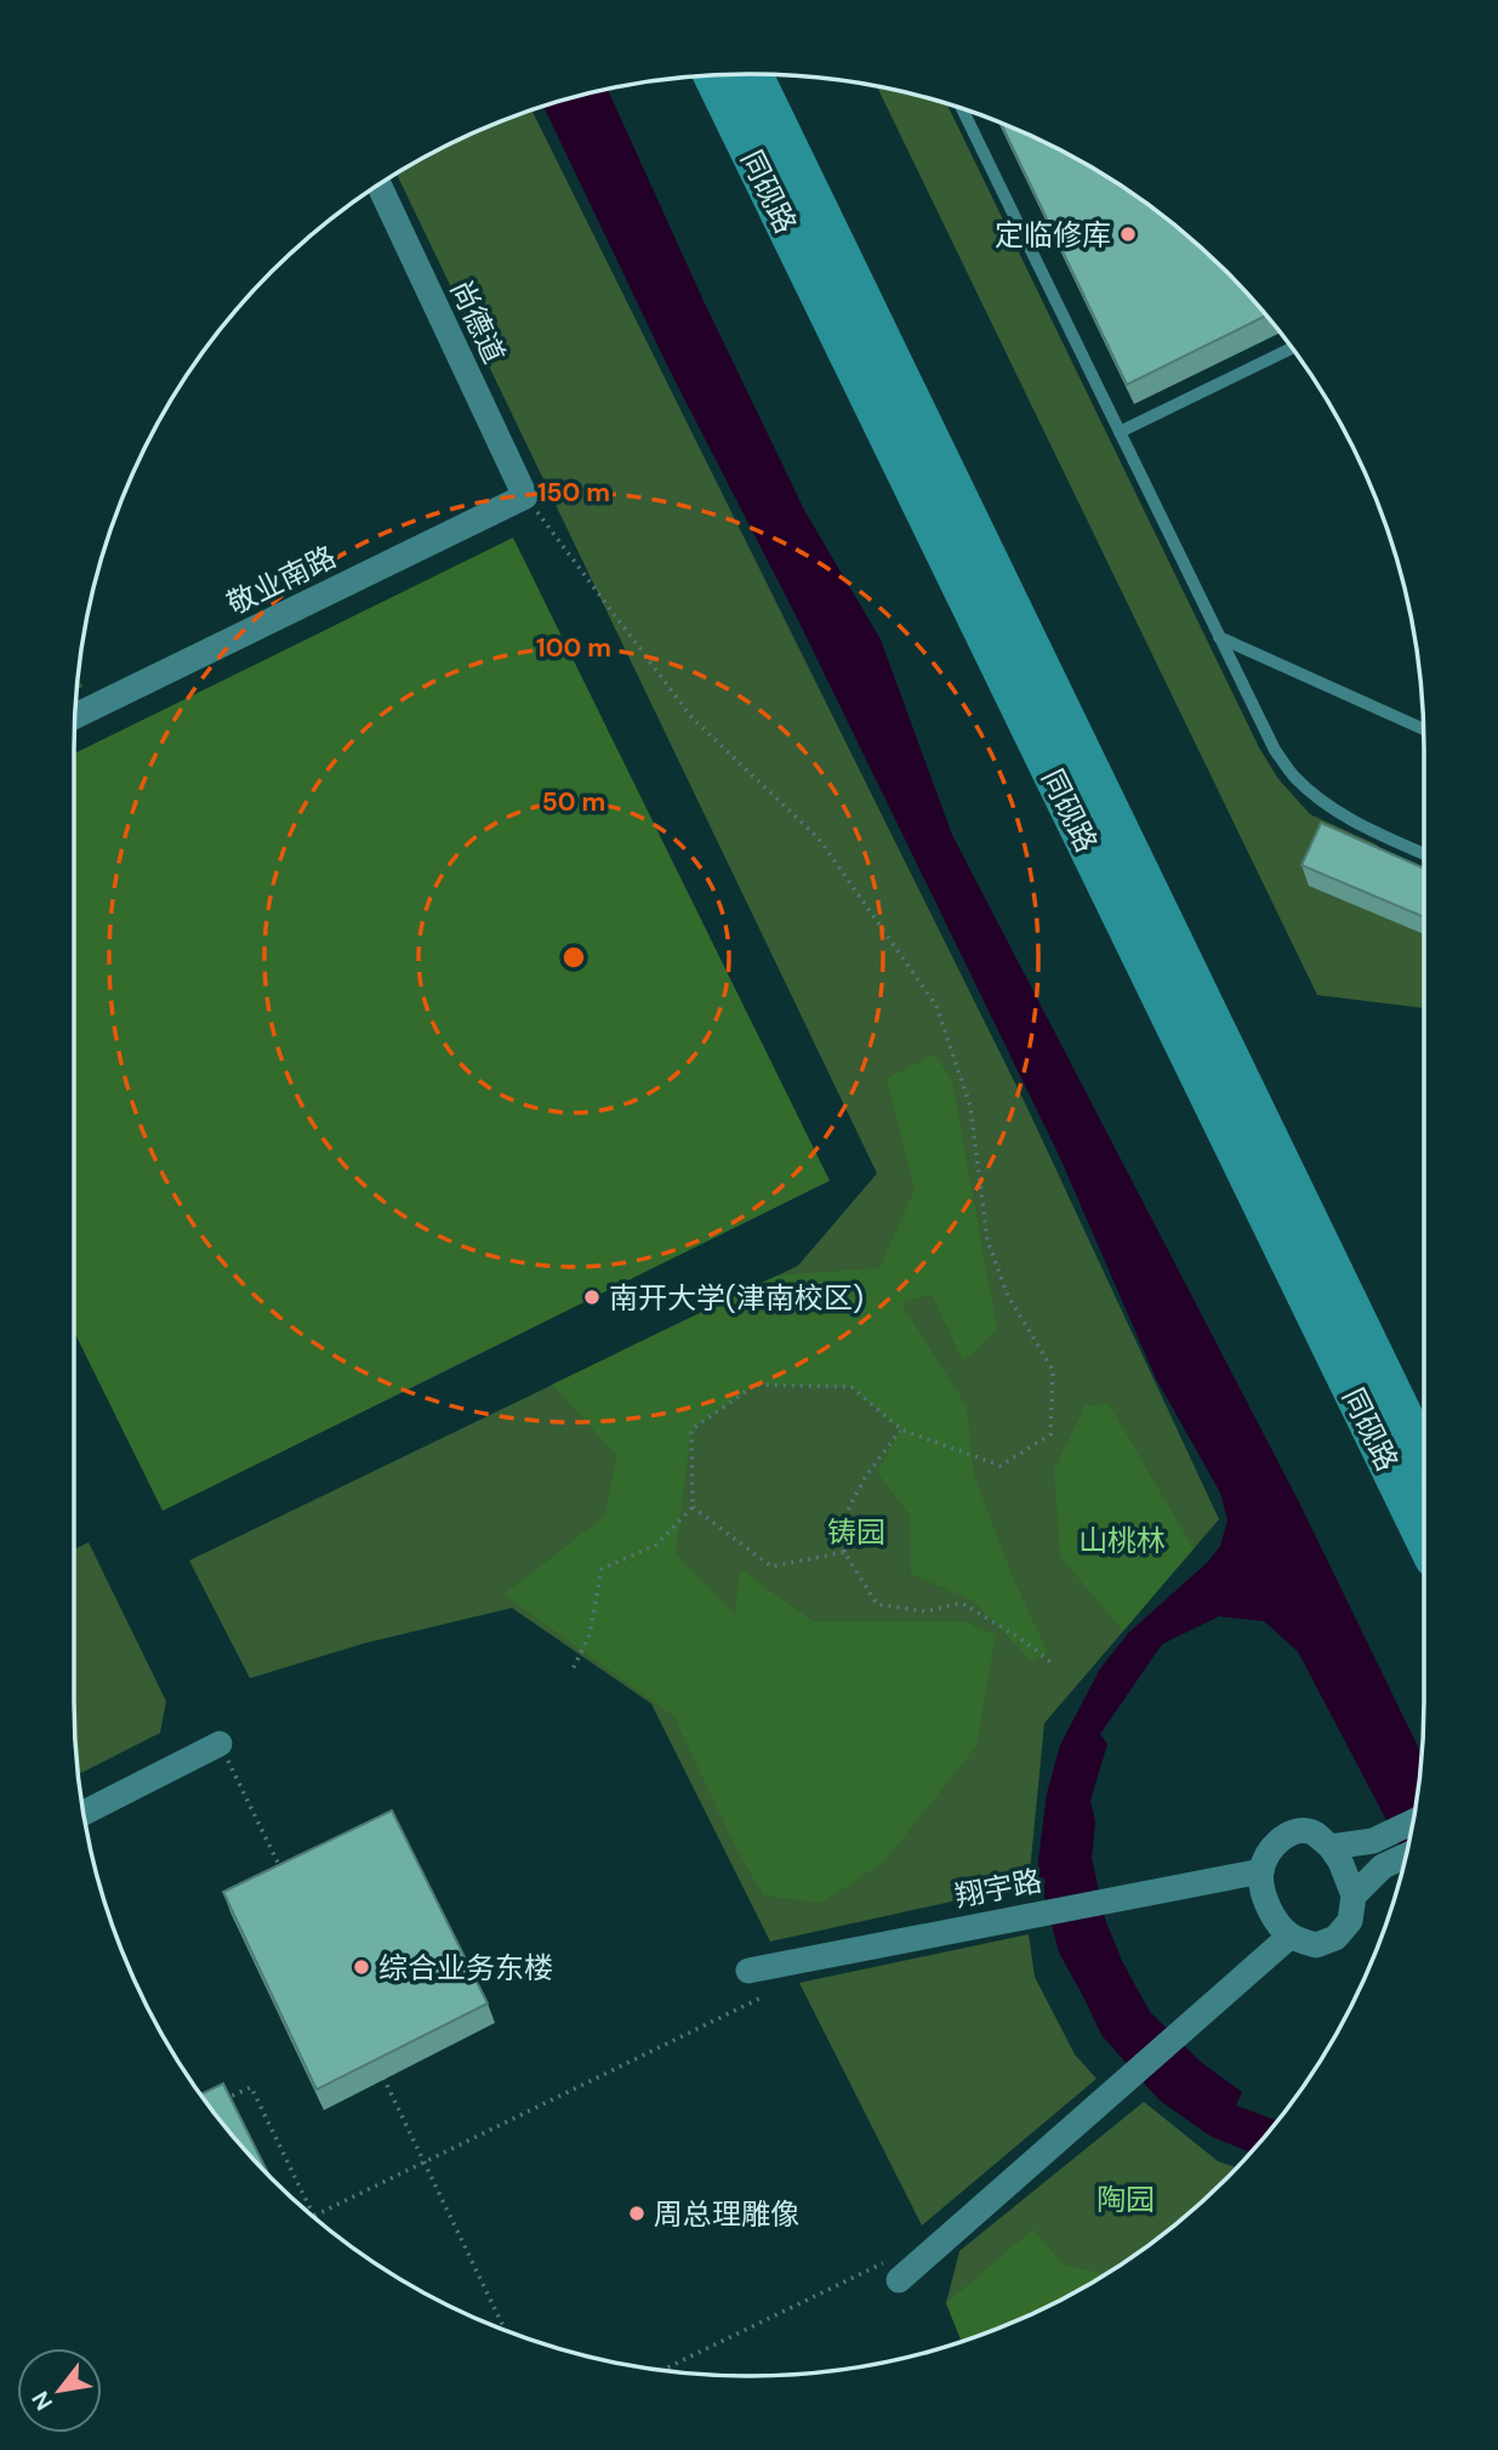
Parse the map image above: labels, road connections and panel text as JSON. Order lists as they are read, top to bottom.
{
  "streets": {
    "main road": ["同砚路"],
    "street": ["尚德道", "敬业南路", "翔宇路"]
  },
  "crossings": [
    ["尚德道", "敬业南路"]
  ],
  "parks": ["铸园", "山桃林", "陶园"],
  "places": [
    "定临修库",
    "南开大学(津南校区)",
    "综合业务东楼",
    "周总理雕像"
  ],
  "north": "bottom left",
  "rings": ["150 m", "100 m", "50 m"]
}
